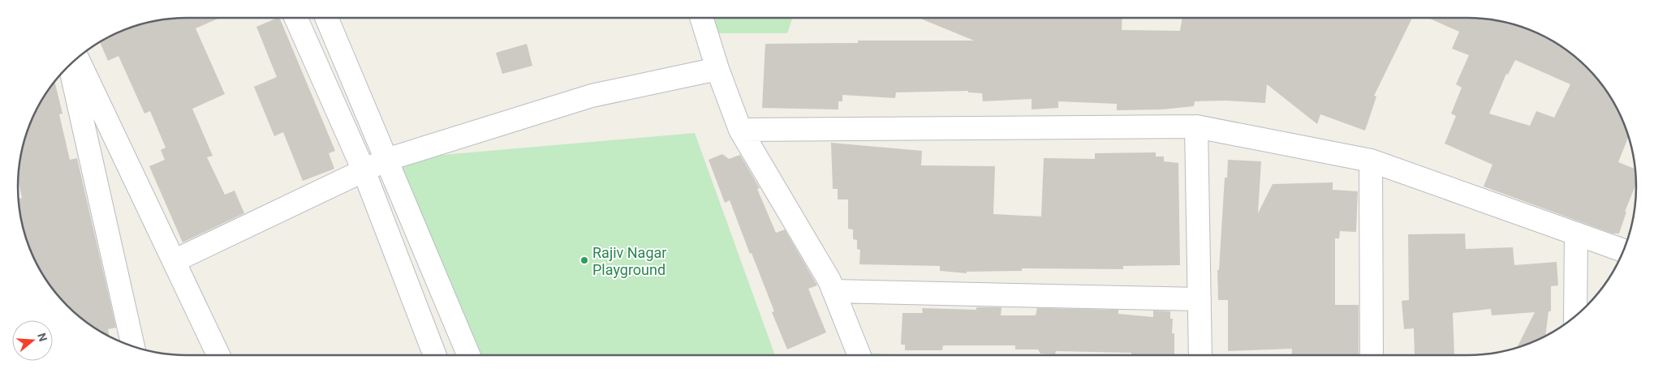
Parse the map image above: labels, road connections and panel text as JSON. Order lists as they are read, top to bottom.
{
  "places": ["Rajiv Nagar Playground"],
  "north": "right"
}
